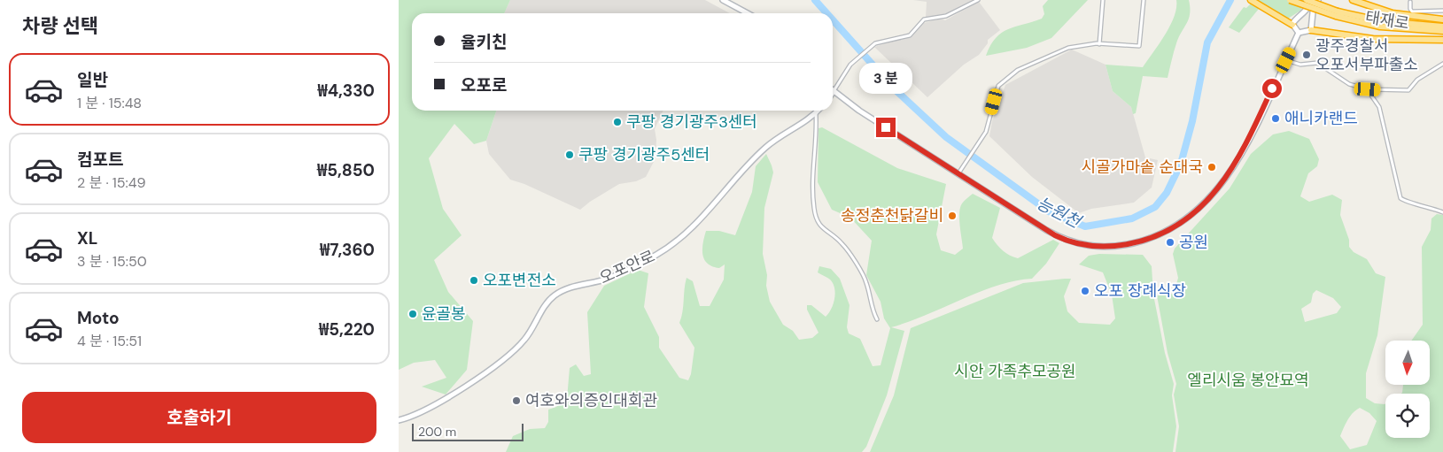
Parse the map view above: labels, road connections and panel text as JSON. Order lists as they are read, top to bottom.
{
  "streets": {
    "highway": ["태재로"],
    "street": ["오포안로"]
  },
  "water": ["능원천"],
  "parks": ["시안 가족추모공원", "엘리시움 봉안묘역"],
  "places": [
    "광주경찰서 오포서부파출소",
    "애니카랜드",
    "쿠팡 경기광주3센터",
    "쿠팡 경기광주5센터",
    "시골가마솥 순대국",
    "송정춘천닭갈비",
    "공원",
    "오포변전소",
    "오포 장례식장",
    "윤골봉",
    "여호와의증인대회관"
  ],
  "scale_bar": "200 m",
  "north": "bottom",
  "page": {
    "heading": "차량 선택",
    "banner": ["율키친", "오포로"],
    "list": [
      {
        "name": "일반",
        "note": "1 분 · 15:48",
        "value": "₩4,330"
      },
      {
        "name": "컴포트",
        "note": "2 분 · 15:49",
        "value": "₩5,850"
      },
      {
        "name": "XL",
        "note": "3 분 · 15:50",
        "value": "₩7,360"
      },
      {
        "name": "Moto",
        "note": "4 분 · 15:51",
        "value": "₩5,220"
      }
    ],
    "bubble": "3 분",
    "buttons": "호출하기",
    "scale": "200 m"
  }
}
